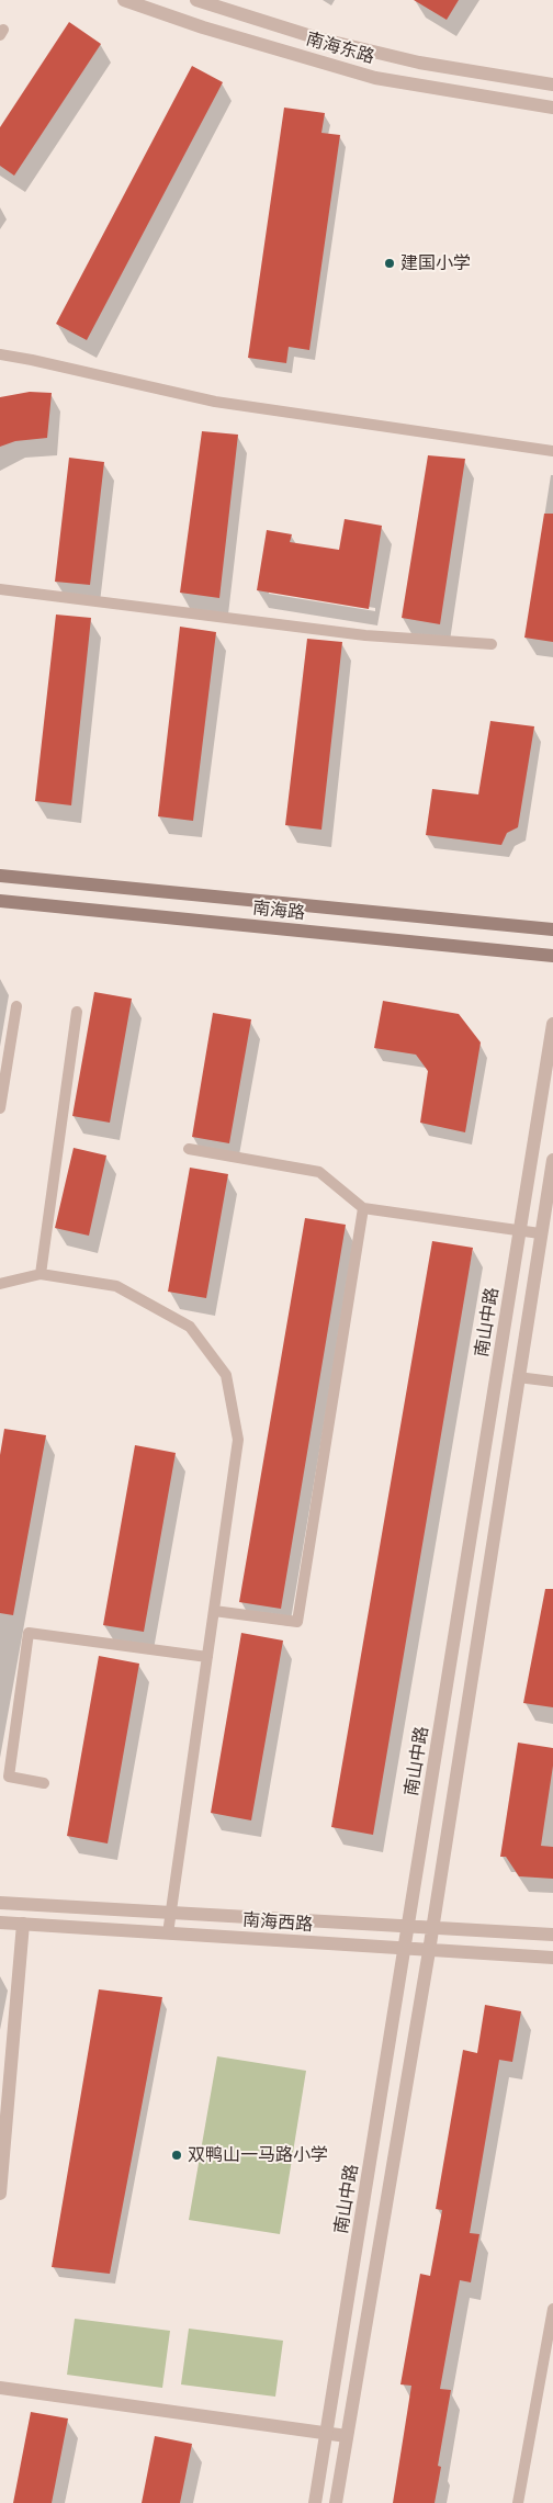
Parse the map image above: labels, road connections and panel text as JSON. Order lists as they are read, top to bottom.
{
  "streets": {
    "main road": ["南海路"],
    "street": ["南海东路", "南山中路", "南海西路"]
  },
  "crossings": [
    ["南山中路", "南海西路"]
  ],
  "places": ["建国小学", "双鸭山一马路小学"]
}
